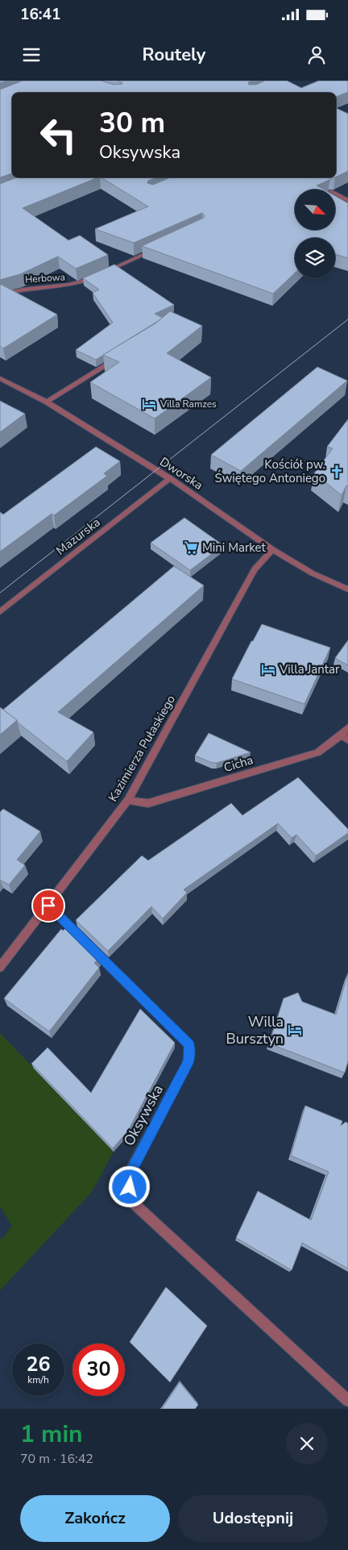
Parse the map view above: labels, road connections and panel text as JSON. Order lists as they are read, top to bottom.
{
  "streets": {
    "street": [
      "Herbowa",
      "Dworska",
      "Mazurska",
      "Kazimierza Pułaskiego",
      "Cicha",
      "Oksywska"
    ]
  },
  "crossings": [
    ["Dworska", "Mazurska"],
    ["Dworska", "Kazimierza Pułaskiego"],
    ["Kazimierza Pułaskiego", "Cicha"],
    ["Kazimierza Pułaskiego", "Oksywska"]
  ],
  "places": {
    "hotel": ["Villa Ramzes", "Villa Jantar", "Willa Bursztyn"],
    "church": ["Kościół pw. Świętego Antoniego"],
    "supermarket": ["Mini Market"]
  },
  "north": "bottom right",
  "page": {
    "status": "16:41",
    "header": "Routely",
    "turn": ["30 m", "Oksywska"],
    "speed": "26 km/h",
    "limit": "30",
    "heading": ["1 min", "70 m · 16:42"],
    "buttons": ["Zakończ", "Udostępnij"]
  }
}
